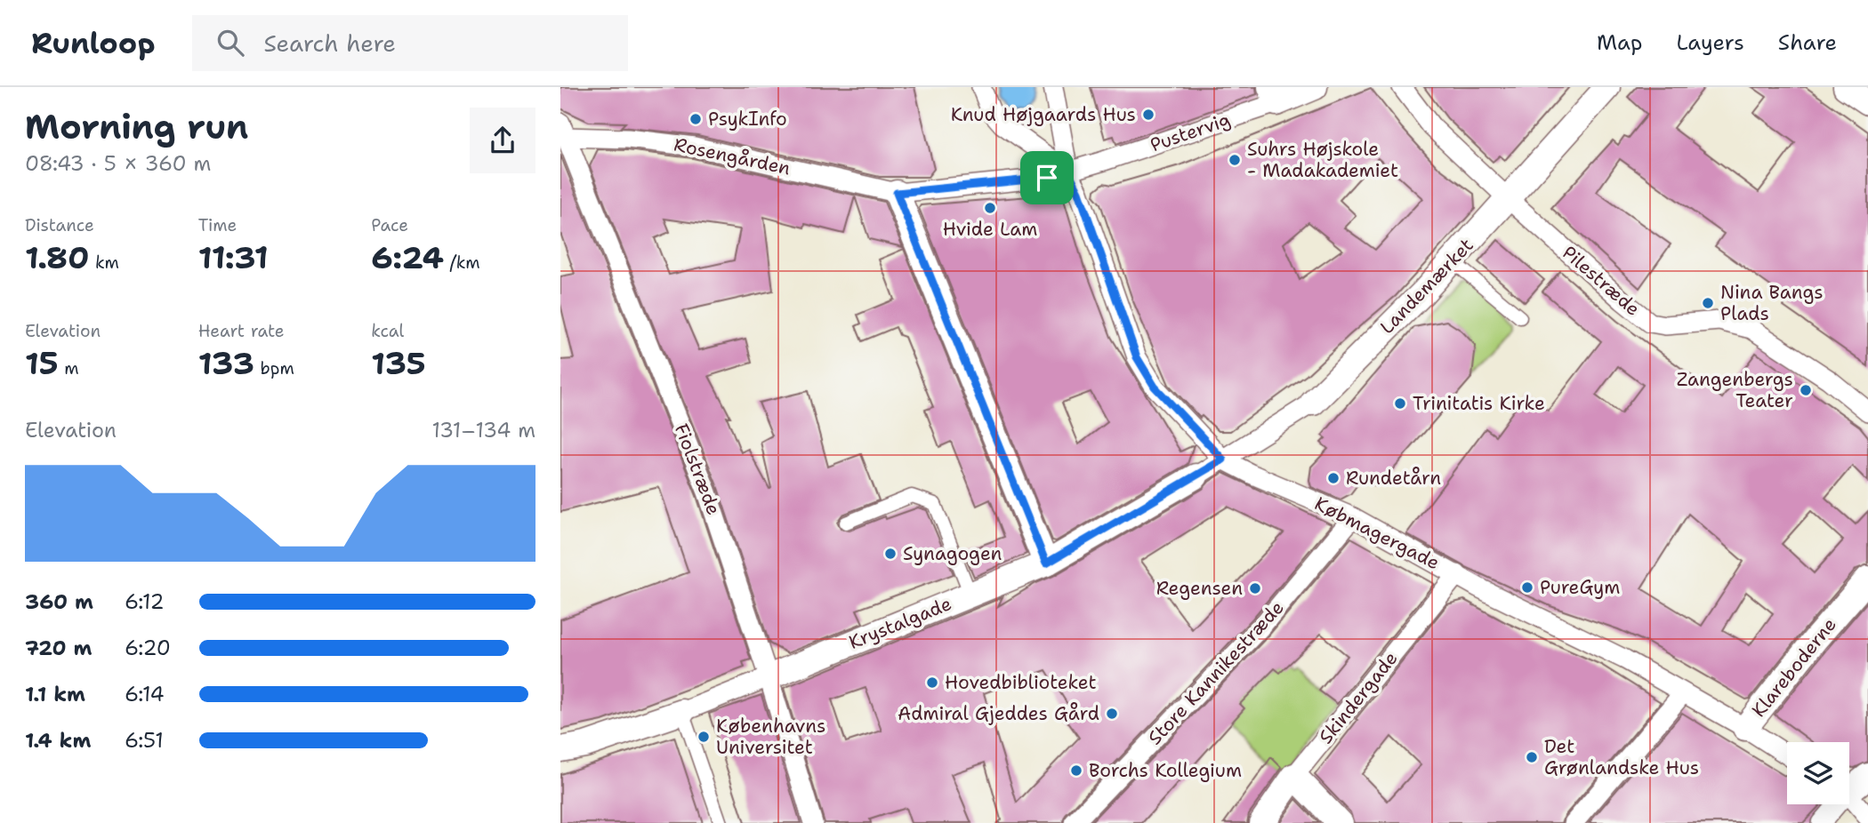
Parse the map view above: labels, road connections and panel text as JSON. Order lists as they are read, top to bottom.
{
  "streets": {
    "street": [
      "Pustervig",
      "Rosengården",
      "Pilestræde",
      "Landemærket",
      "Fiolstræde",
      "Købmagergade",
      "Krystalgade",
      "Klareboderne",
      "Store Kannikestræde",
      "Skindergade"
    ]
  },
  "crossings": [
    ["Pustervig", "Rosengården"],
    ["Pustervig", "Købmagergade"],
    ["Rosengården", "Fiolstræde"],
    ["Rosengården", "Købmagergade"],
    ["Pilestræde", "Landemærket"],
    ["Landemærket", "Købmagergade"],
    ["Landemærket", "Krystalgade"],
    ["Fiolstræde", "Krystalgade"],
    ["Købmagergade", "Krystalgade"],
    ["Købmagergade", "Klareboderne"],
    ["Købmagergade", "Store Kannikestræde"],
    ["Købmagergade", "Skindergade"]
  ],
  "places": [
    "Knud Højgaards Hus",
    "PsykInfo",
    "Suhrs Højskole - Madakademiet",
    "Hvide Lam",
    "Nina Bangs Plads",
    "Zangenbergs Teater",
    "Trinitatis Kirke",
    "Rundetårn",
    "Synagogen",
    "PureGym",
    "Regensen",
    "Hovedbiblioteket",
    "Admiral Gjeddes Gård",
    "Københavns Universitet",
    "Det Grønlandske Hus",
    "Borchs Kollegium"
  ],
  "page": {
    "header": "Runloop",
    "search": "Search here",
    "nav": ["Map", "Layers", "Share"],
    "heading": ["Morning run", "08:43 · 5 × 360 m"],
    "stats": [
      ["Distance", "1.80 km"],
      ["Time", "11:31"],
      ["Pace", "6:24 /km"],
      ["Elevation", "15 m"],
      ["Heart rate", "133 bpm"],
      ["kcal", "135"]
    ],
    "chart": ["Elevation", "131–134 m"],
    "list": [
      {
        "name": "360 m",
        "note": "6:12"
      },
      {
        "name": "720 m",
        "note": "6:20"
      },
      {
        "name": "1.1 km",
        "note": "6:14"
      },
      {
        "name": "1.4 km",
        "note": "6:51"
      }
    ]
  }
}
